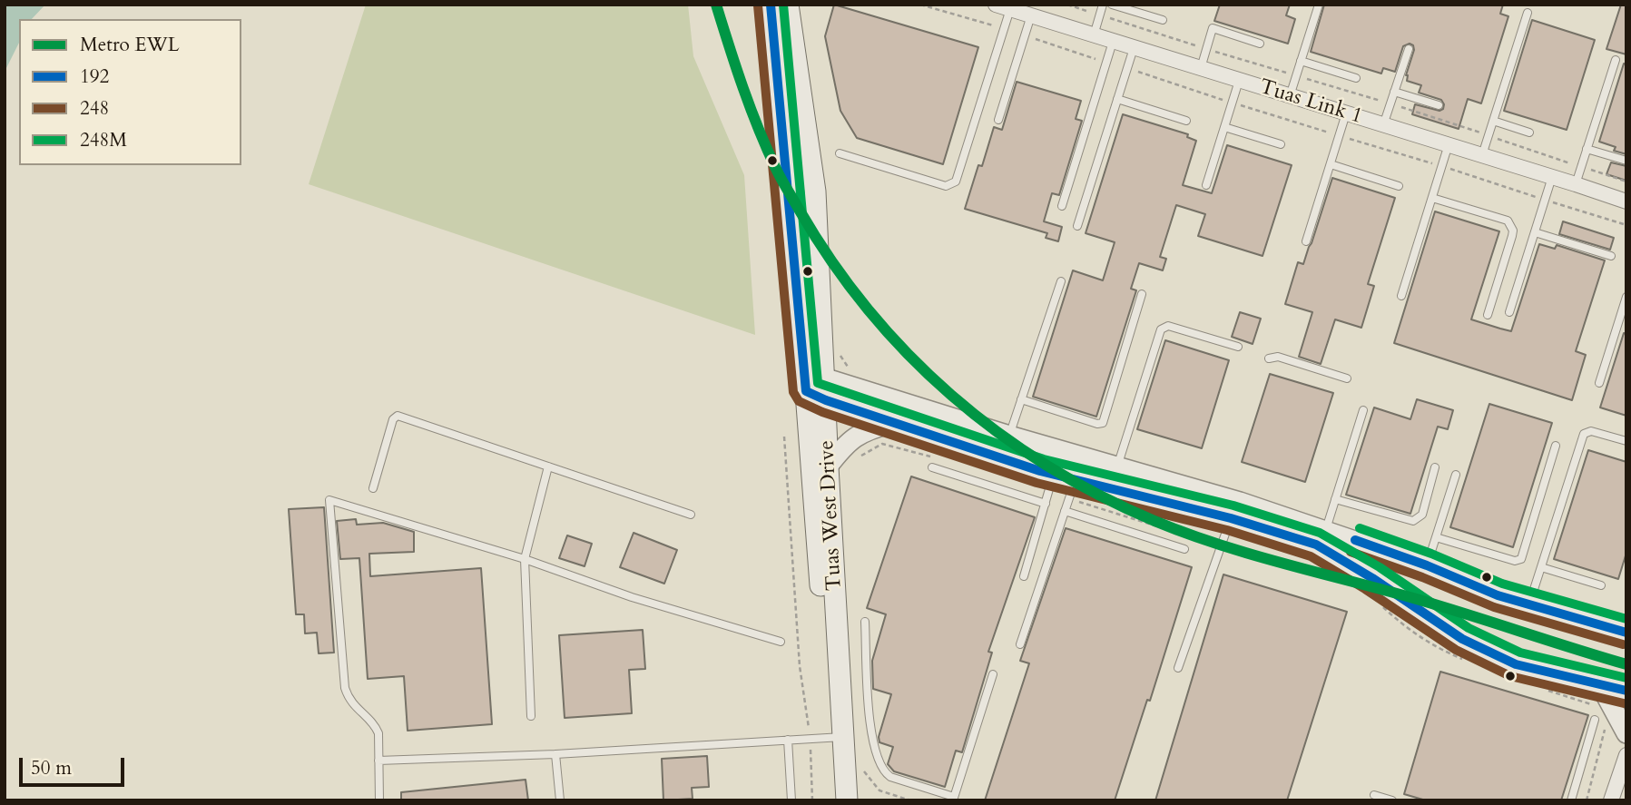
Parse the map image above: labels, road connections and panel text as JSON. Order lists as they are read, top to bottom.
{
  "streets": {
    "main road": ["Tuas West Drive"],
    "street": ["Tuas Link 1"]
  },
  "lines": [
    "metro line EWL",
    "transit line 192",
    "transit line 248M",
    "transit line 248"
  ],
  "legend": [
    "Metro EWL",
    "192",
    "248",
    "248M"
  ],
  "scale_bar": "50 m"
}
